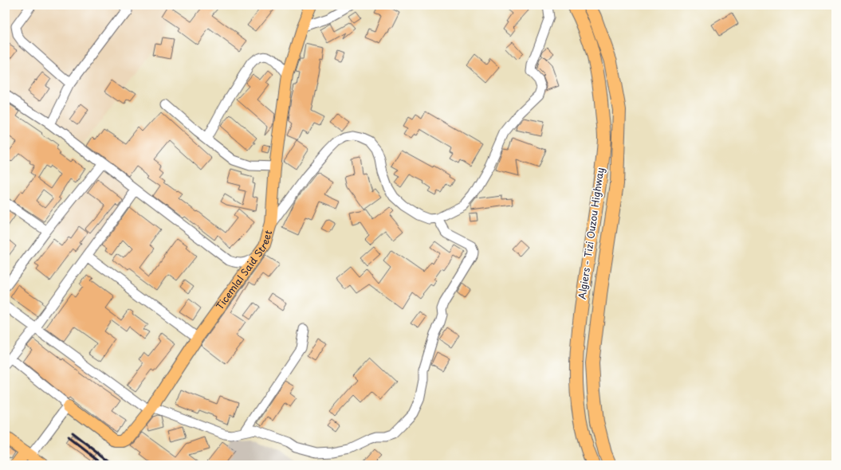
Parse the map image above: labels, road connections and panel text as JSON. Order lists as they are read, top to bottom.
{
  "streets": {
    "highway": ["Algiers - Tizi Ouzou Highway"],
    "main road": ["Ticemlal Said Street"]
  }
}
